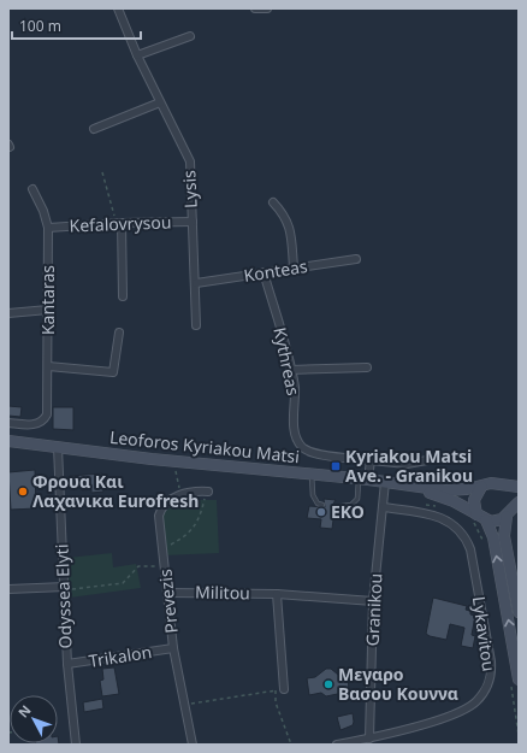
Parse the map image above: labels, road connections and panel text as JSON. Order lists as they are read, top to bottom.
{
  "streets": {
    "main road": ["Leoforos Kyriakou Matsi"],
    "street": [
      "Lysis",
      "Kefalovrysou",
      "Konteas",
      "Kantaras",
      "Kythreas",
      "Militou",
      "Odyssea Elyti",
      "Prevezis",
      "Granikou",
      "Lykavitou",
      "Trikalon"
    ]
  },
  "crossings": [
    ["Lysis", "Kefalovrysou"],
    ["Lysis", "Konteas"],
    ["Kefalovrysou", "Kantaras"],
    ["Konteas", "Kythreas"],
    ["Leoforos Kyriakou Matsi", "Odyssea Elyti"],
    ["Leoforos Kyriakou Matsi", "Granikou"],
    ["Militou", "Prevezis"],
    ["Militou", "Granikou"],
    ["Odyssea Elyti", "Trikalon"],
    ["Prevezis", "Trikalon"],
    ["Granikou", "Lykavitou"]
  ],
  "places": {
    "transit": ["Kyriakou Matsi Ave. - Granikou"],
    "other": ["Φρουα Και Λαχανικα Eurofresh", "EKO", "Μεγαρο Βασου Κουννα"]
  },
  "scale_bar": "100 m",
  "north": "top left"
}
